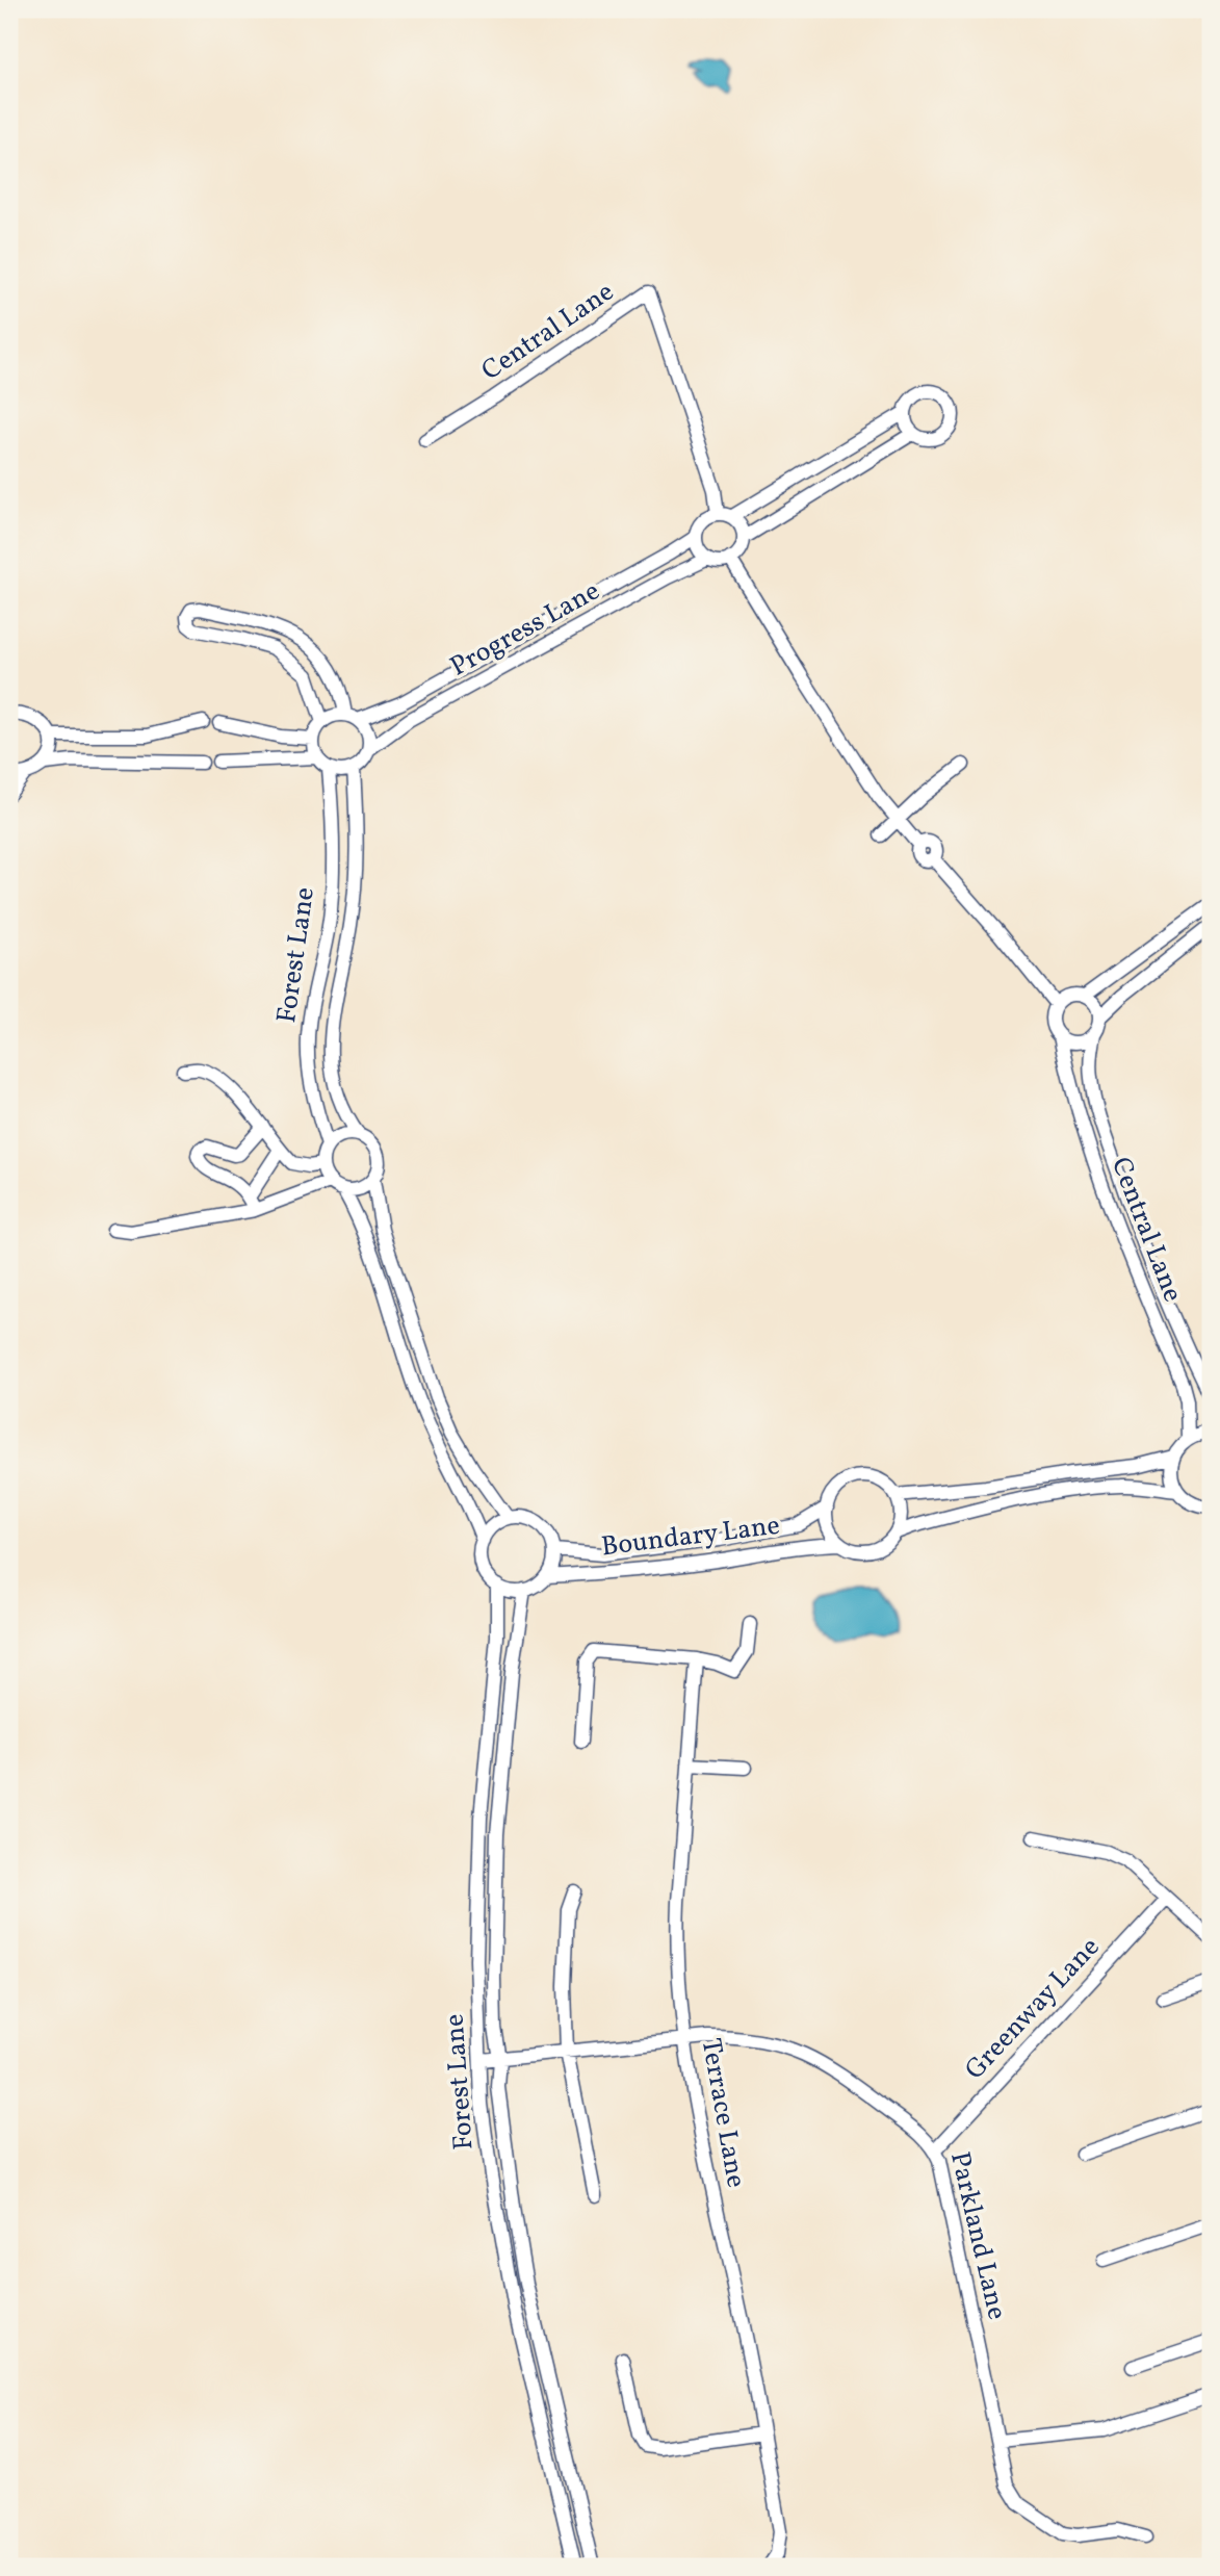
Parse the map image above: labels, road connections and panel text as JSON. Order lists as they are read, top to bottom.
{
  "streets": {
    "street": [
      "Central Lane",
      "Progress Lane",
      "Forest Lane",
      "Boundary Lane",
      "Greenway Lane",
      "Terrace Lane",
      "Parkland Lane"
    ]
  },
  "crossings": [
    ["Central Lane", "Progress Lane"],
    ["Progress Lane", "Forest Lane"],
    ["Forest Lane", "Boundary Lane"],
    ["Forest Lane", "Parkland Lane"],
    ["Greenway Lane", "Parkland Lane"],
    ["Terrace Lane", "Parkland Lane"]
  ]
}
